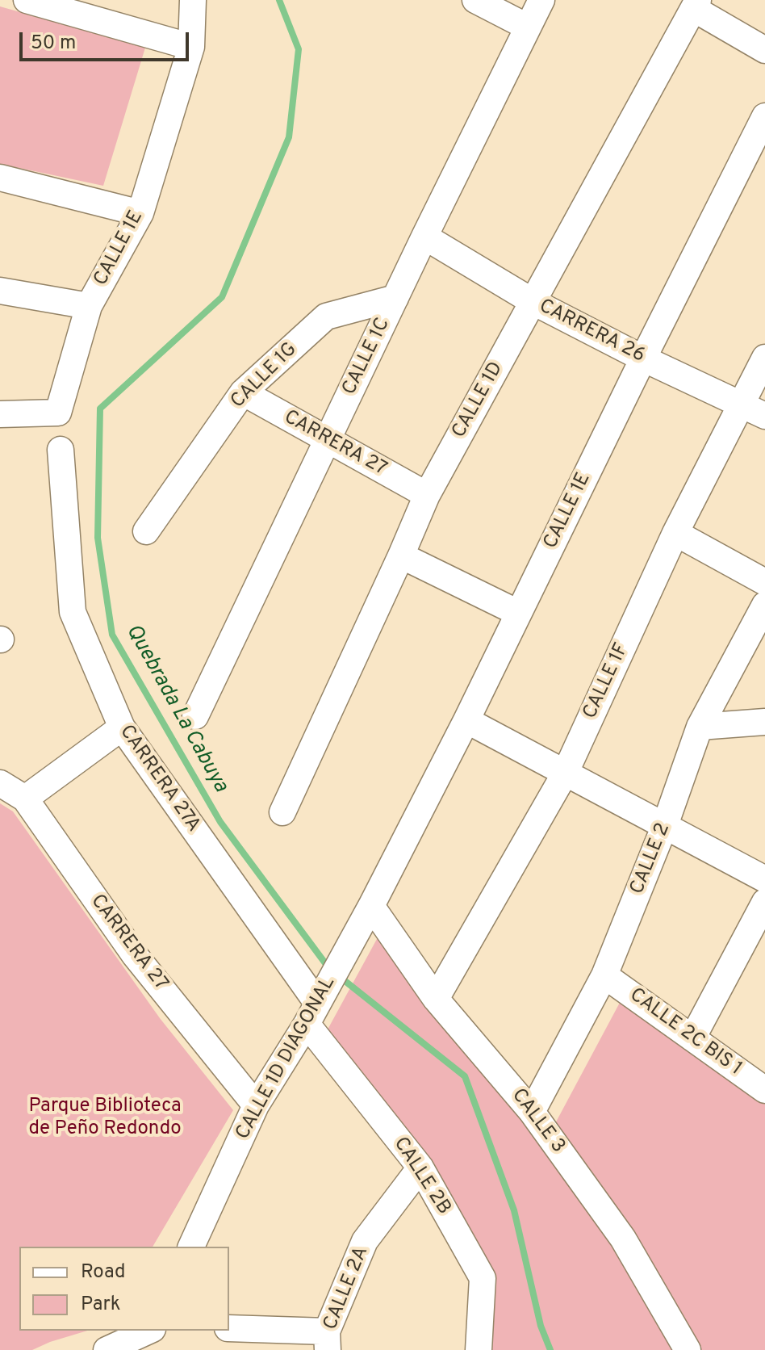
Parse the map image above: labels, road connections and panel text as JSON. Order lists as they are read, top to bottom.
{
  "streets": {
    "street": [
      "CALLE 1E",
      "CARRERA 26",
      "CALLE 1C",
      "CALLE 1G",
      "CALLE 1D",
      "CARRERA 27",
      "CALLE 1F",
      "CARRERA 27A",
      "CALLE 2",
      "CALLE 2C BIS 1",
      "CALLE 1D DIAGONAL",
      "CALLE 3",
      "CALLE 2B",
      "CALLE 2A"
    ]
  },
  "crossings": [
    ["CALLE 1E", "CARRERA 26"],
    ["CALLE 1E", "CALLE 1D DIAGONAL"],
    ["CALLE 1E", "CALLE 3"],
    ["CARRERA 26", "CALLE 1C"],
    ["CARRERA 26", "CALLE 1D"],
    ["CARRERA 26", "CALLE 1F"],
    ["CALLE 1C", "CALLE 1G"],
    ["CALLE 1C", "CARRERA 27"],
    ["CALLE 1G", "CARRERA 27"],
    ["CALLE 1D", "CARRERA 27"],
    ["CARRERA 27", "CALLE 1D DIAGONAL"],
    ["CALLE 1F", "CALLE 3"],
    ["CARRERA 27A", "CALLE 1D DIAGONAL"],
    ["CARRERA 27A", "CALLE 2B"],
    ["CALLE 2", "CALLE 2C BIS 1"],
    ["CALLE 2", "CALLE 3"],
    ["CALLE 1D DIAGONAL", "CALLE 3"],
    ["CALLE 1D DIAGONAL", "CALLE 2B"],
    ["CALLE 2B", "CALLE 2A"]
  ],
  "water": ["Quebrada La Cabuya"],
  "parks": ["Parque Biblioteca de Peño Redondo"],
  "legend": ["Road", "Park"],
  "scale_bar": "50 m"
}
